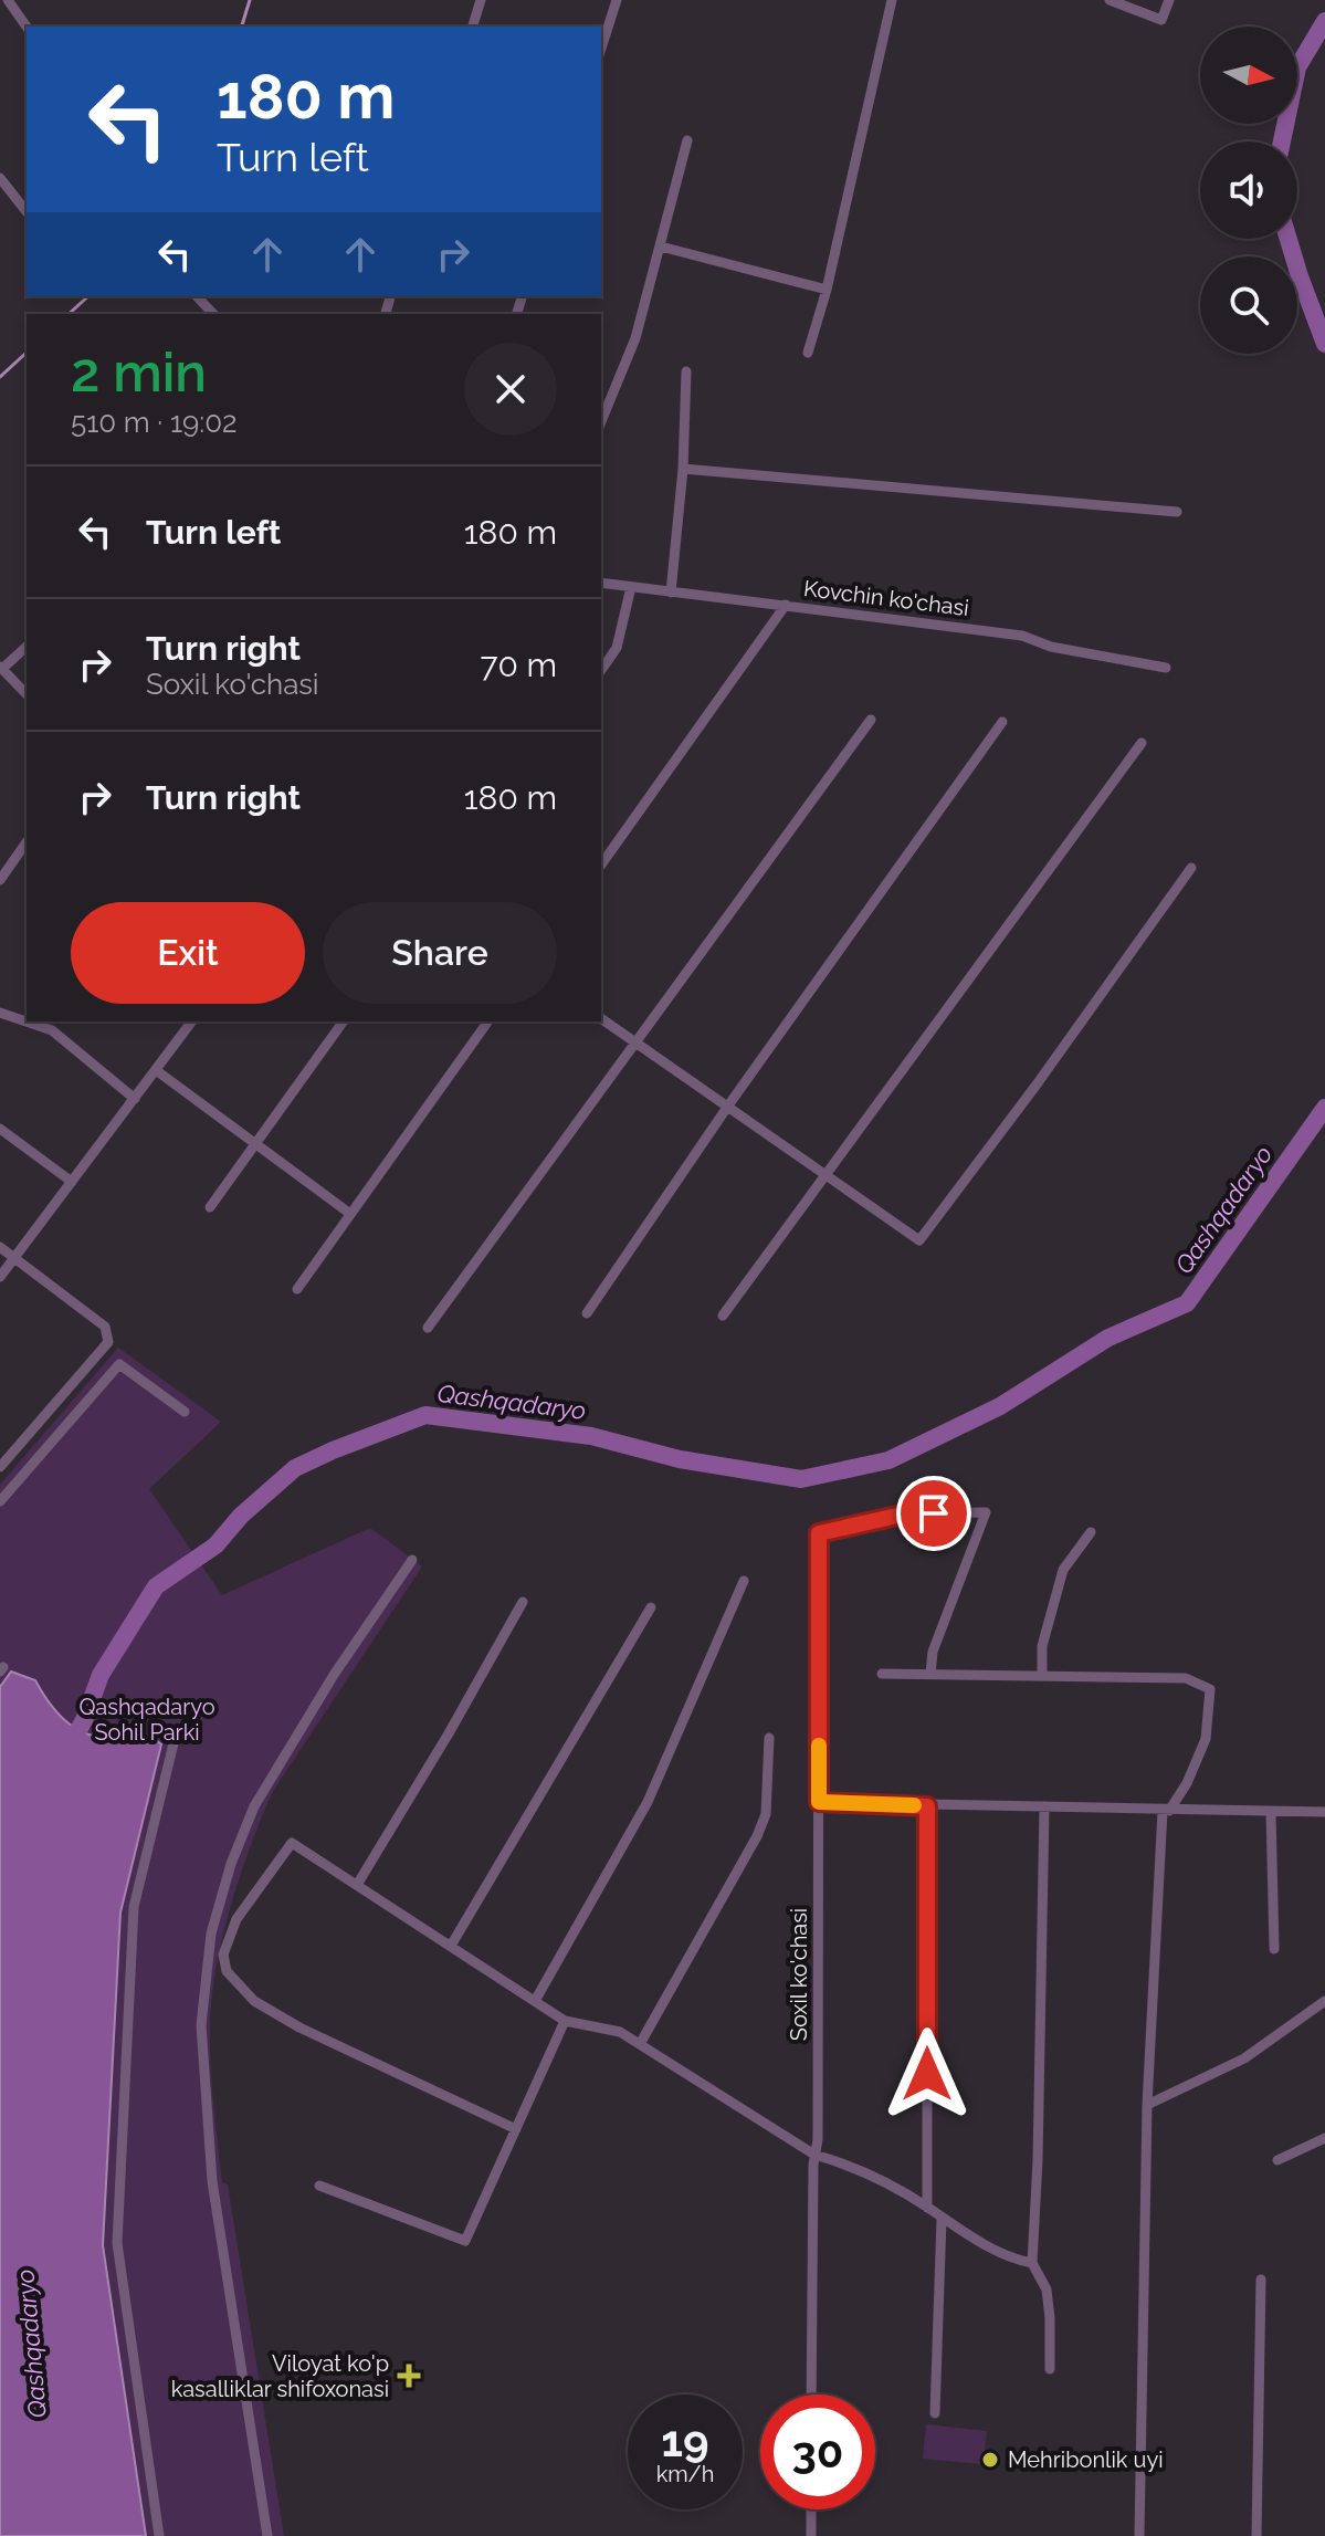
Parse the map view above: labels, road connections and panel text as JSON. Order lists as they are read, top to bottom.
{
  "streets": {
    "street": ["Kovchin ko'chasi", "Soxil ko'chasi"]
  },
  "water": ["Qashqadaryo"],
  "parks": ["Qashqadaryo Sohil Parki"],
  "places": {
    "health": ["Viloyat ko'p kasalliklar shifoxonasi"],
    "other": ["Mehribonlik uyi"]
  },
  "north": "right",
  "page": {
    "turn": ["180 m", "Turn left"],
    "heading": ["2 min", "510 m · 19:02"],
    "list": [
      {
        "name": "Turn left",
        "value": "180 m"
      },
      {
        "name": "Turn right",
        "note": "Soxil ko'chasi",
        "value": "70 m"
      },
      {
        "name": "Turn right",
        "value": "180 m"
      }
    ],
    "buttons": ["Exit", "Share"],
    "speed": "19 km/h",
    "limit": "30"
  }
}
